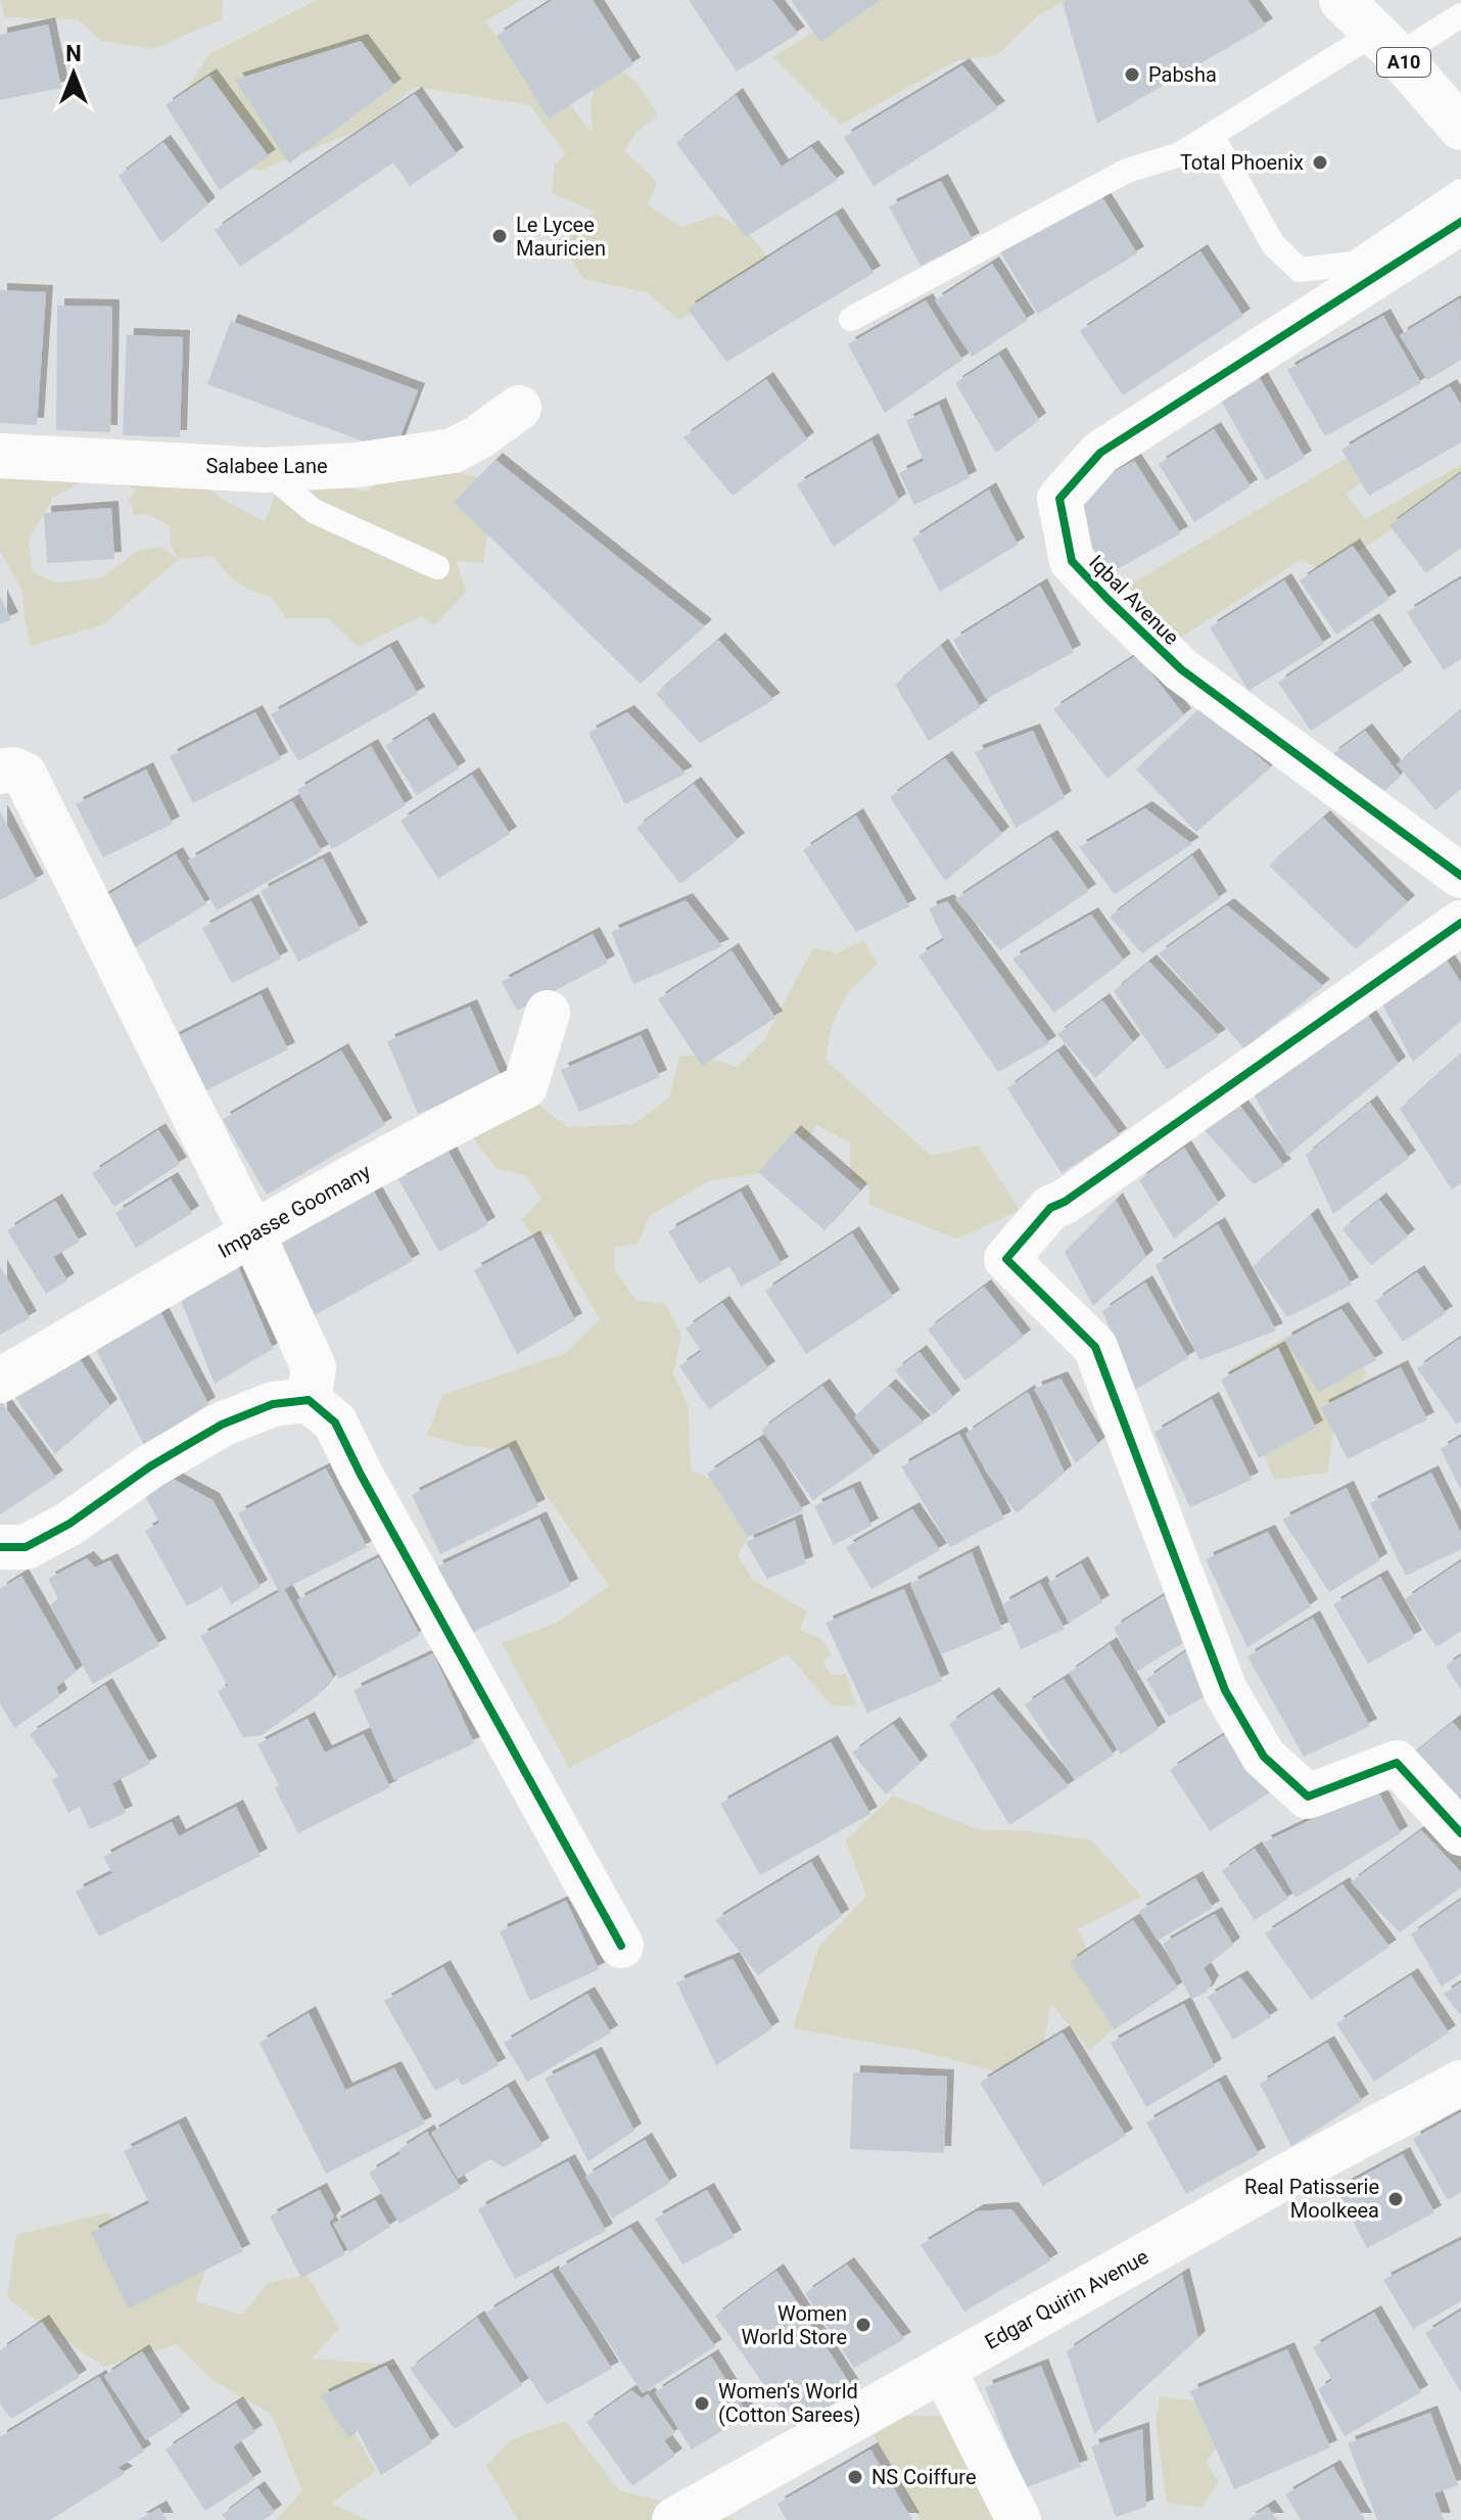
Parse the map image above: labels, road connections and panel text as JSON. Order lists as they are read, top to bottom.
{
  "streets": {
    "street": [
      "A10",
      "Salabee Lane",
      "Iqbal Avenue",
      "Impasse Goomany",
      "Edgar Quirin Avenue"
    ]
  },
  "places": [
    "Pabsha",
    "Total Phoenix",
    "Le Lycee Mauricien",
    "Real Patisserie Moolkeea",
    "Women World Store",
    "Women's World (Cotton Sarees)",
    "NS Coiffure"
  ],
  "north": "top"
}
